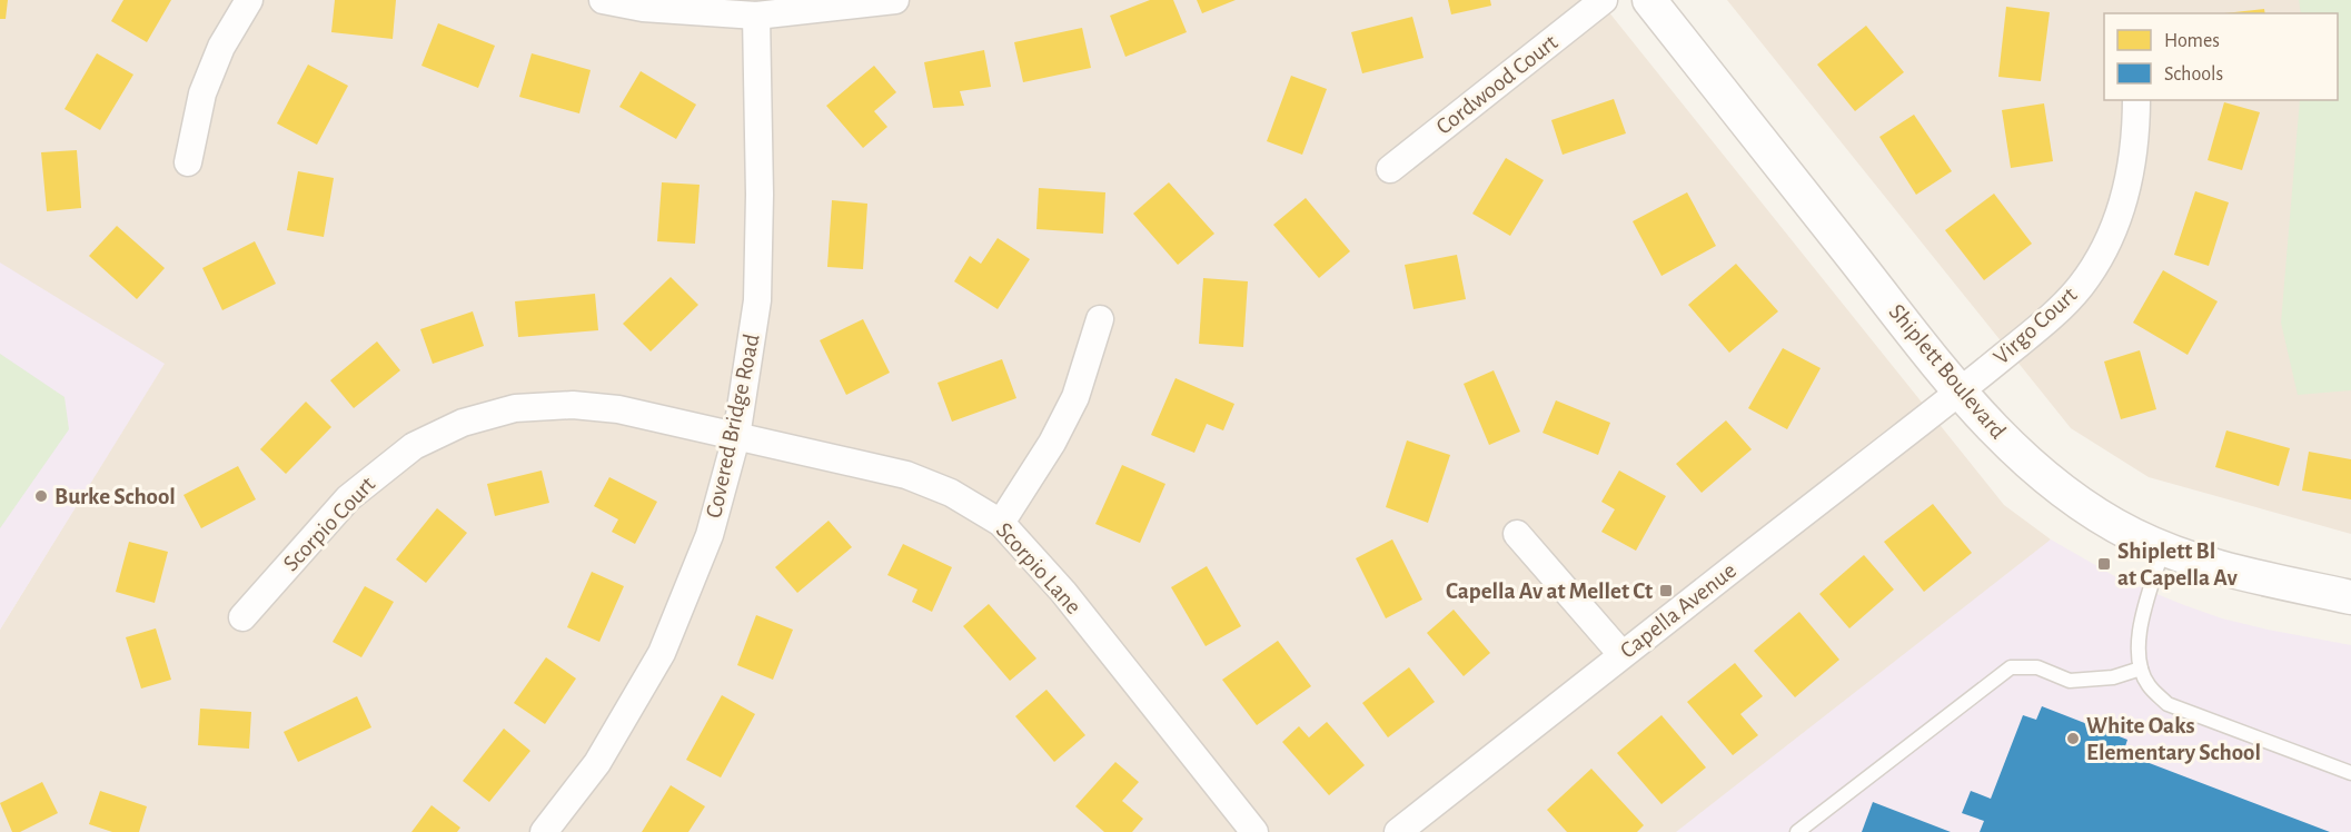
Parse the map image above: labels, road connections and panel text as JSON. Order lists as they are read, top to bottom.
{
  "streets": {
    "street": [
      "Cordwood Court",
      "Virgo Court",
      "Shiplett Boulevard",
      "Covered Bridge Road",
      "Scorpio Court",
      "Scorpio Lane",
      "Capella Avenue"
    ]
  },
  "crossings": [
    ["Virgo Court", "Shiplett Boulevard"],
    ["Virgo Court", "Capella Avenue"],
    ["Shiplett Boulevard", "Capella Avenue"],
    ["Covered Bridge Road", "Scorpio Court"],
    ["Covered Bridge Road", "Scorpio Lane"],
    ["Scorpio Court", "Scorpio Lane"]
  ],
  "places": {
    "other": ["Burke School", "White Oaks Elementary School"],
    "transit": ["Shiplett Bl at Capella Av", "Capella Av at Mellet Ct"]
  },
  "legend": ["Homes", "Schools"]
}
